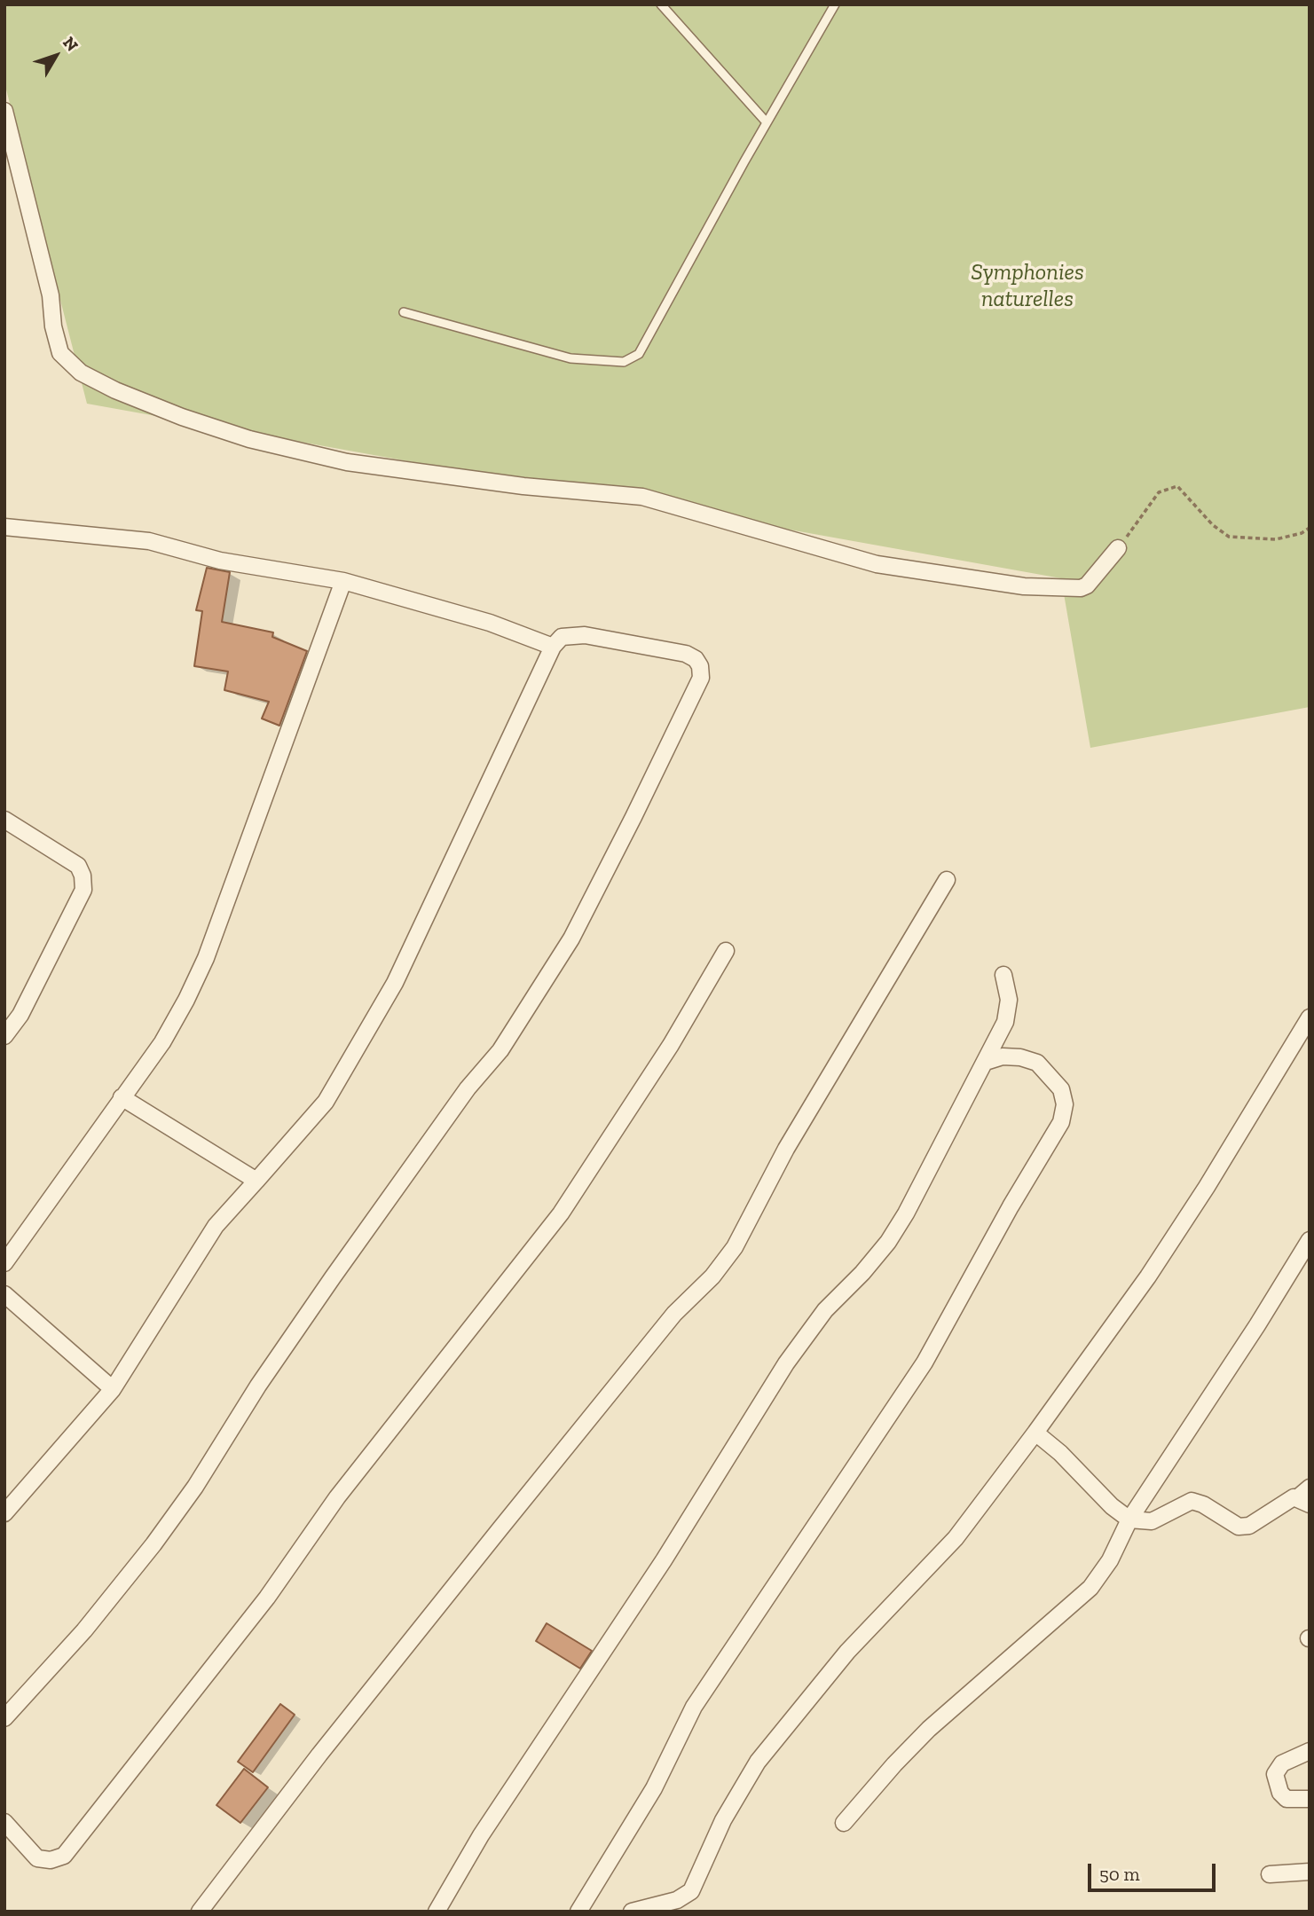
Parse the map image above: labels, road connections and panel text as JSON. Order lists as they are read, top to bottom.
{
  "parks": ["Symphonies naturelles"],
  "scale_bar": "50 m",
  "north": "top right"
}
